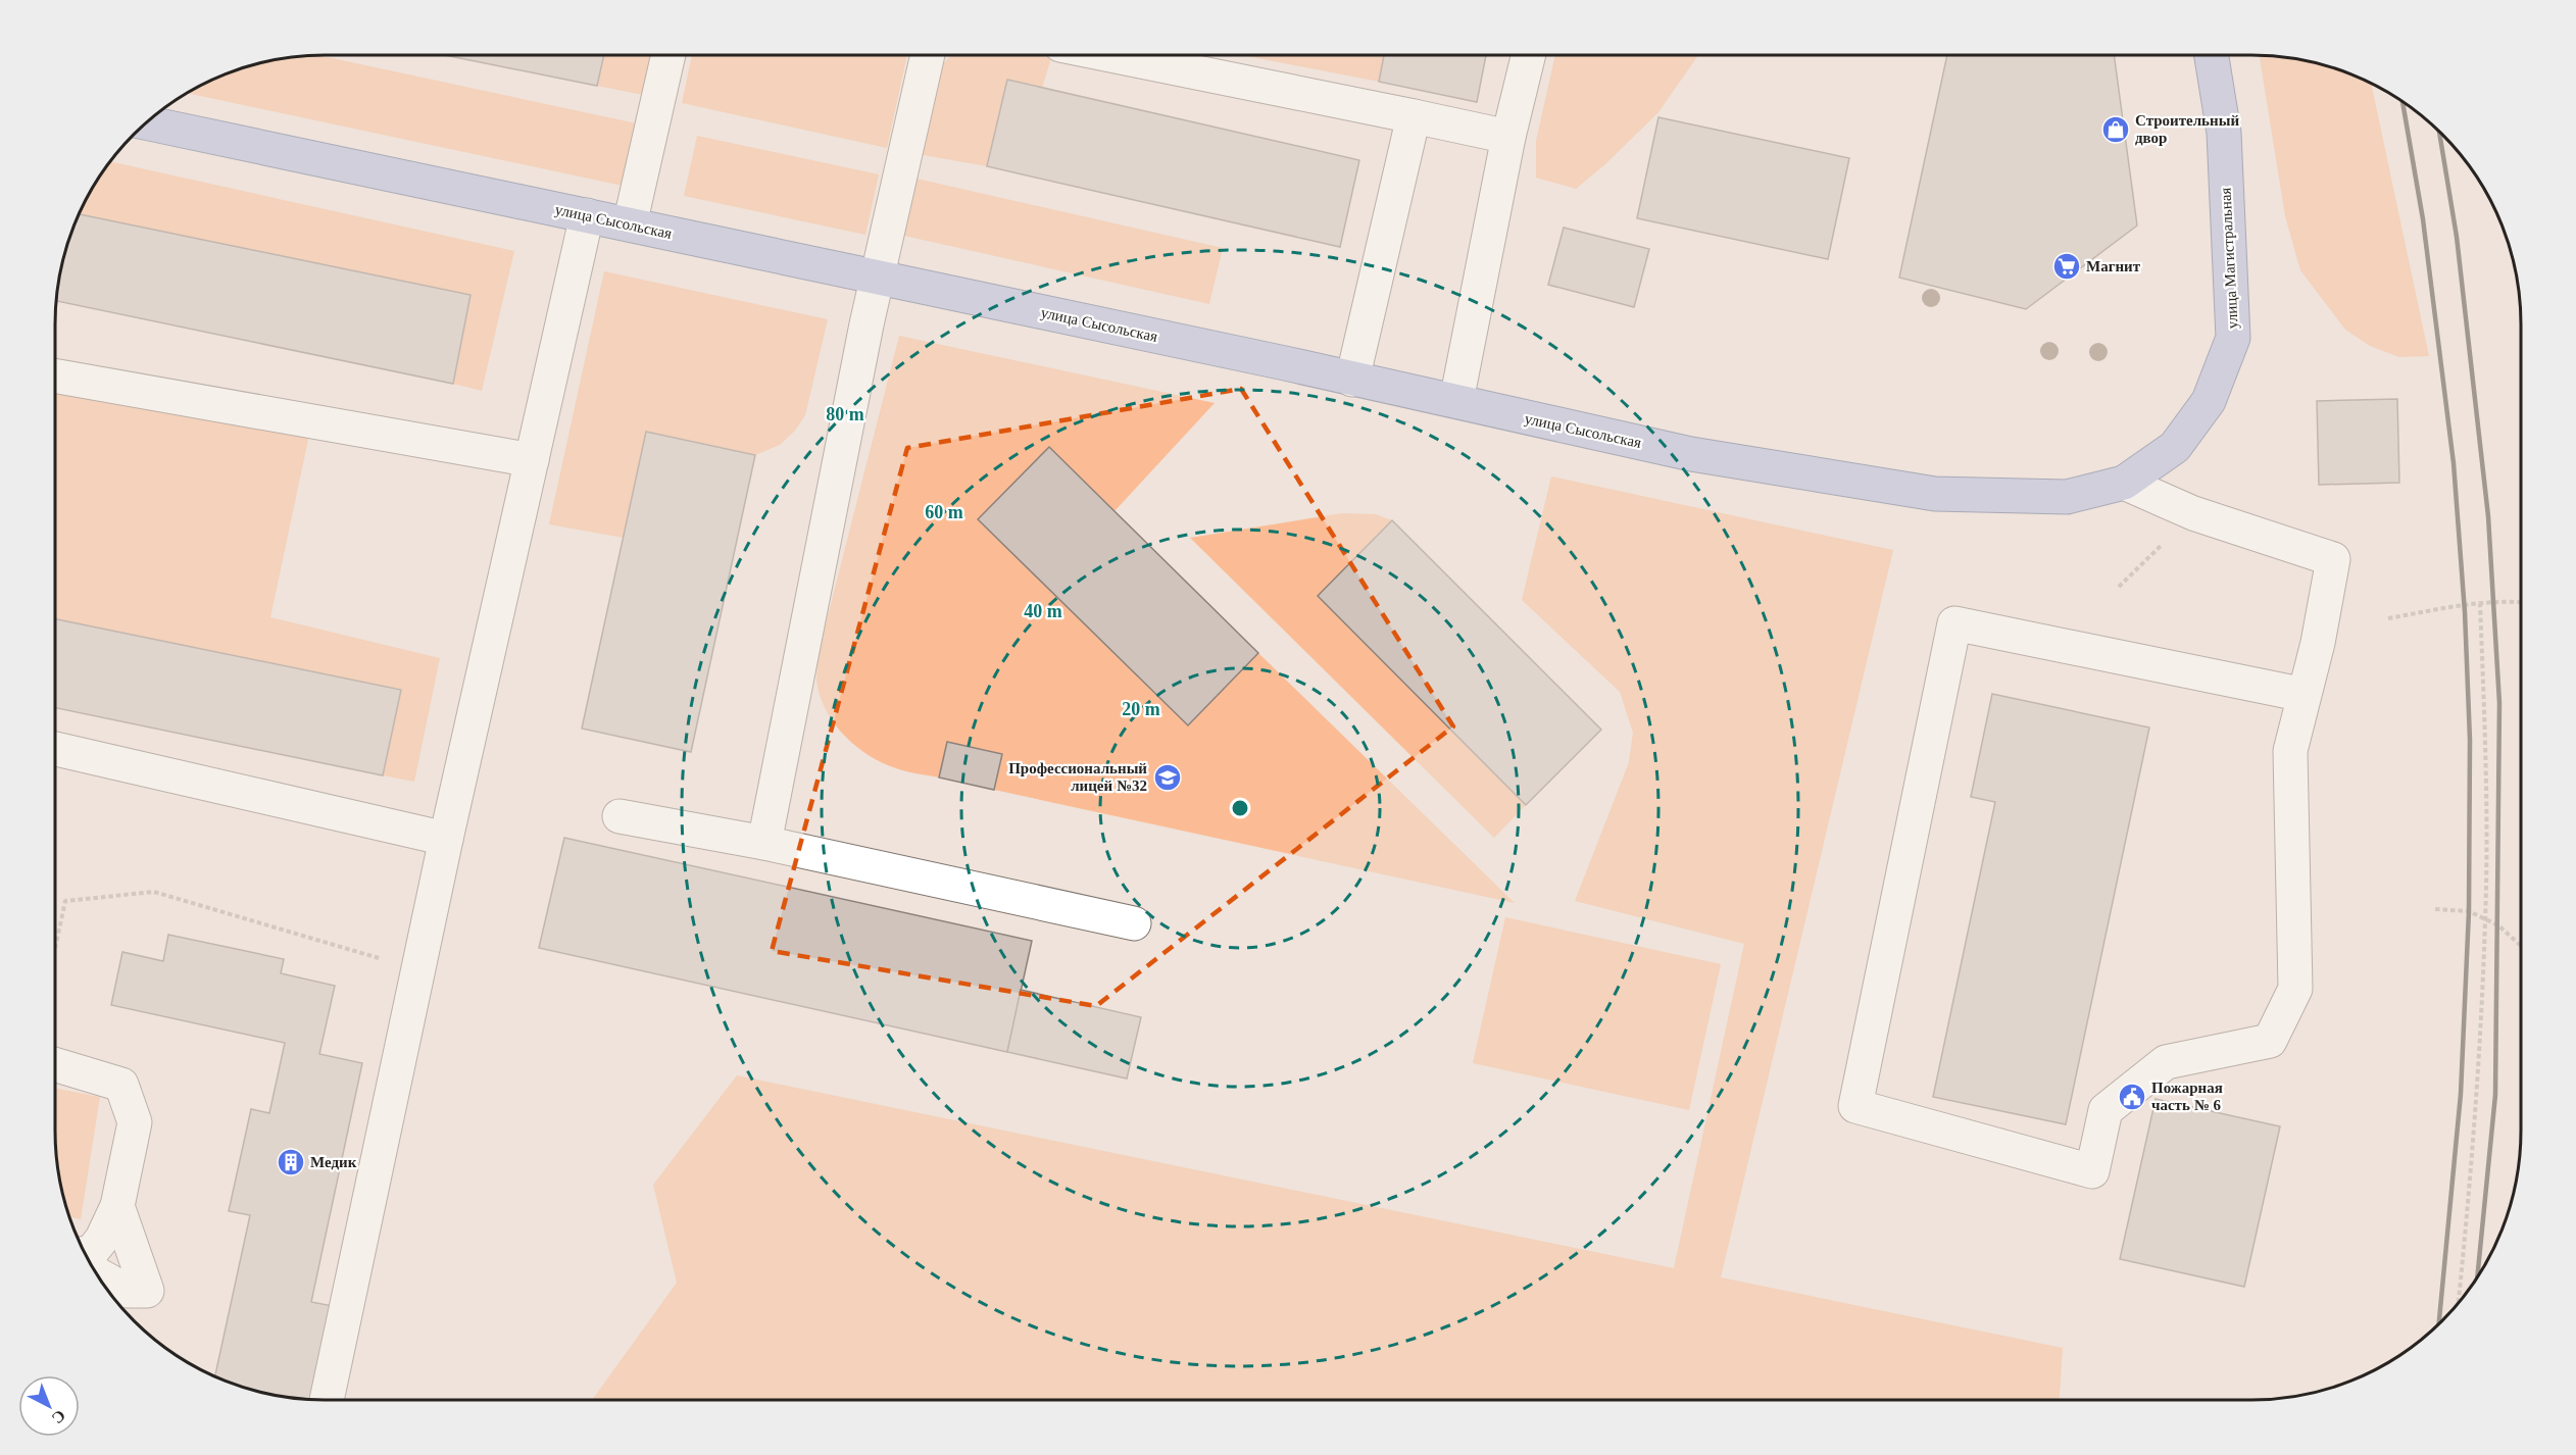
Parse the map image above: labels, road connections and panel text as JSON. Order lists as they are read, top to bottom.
{
  "streets": {
    "main road": ["улица Сысольская", "улица Магистральная"]
  },
  "crossings": [
    ["улица Сысольская", "улица Магистральная"]
  ],
  "places": {
    "shop": ["Строительный двор"],
    "supermarket": ["Магнит"],
    "school or university": ["Профессиональный лицей №32"],
    "public building": ["Пожарная часть № 6"],
    "building": ["Медик"]
  },
  "north": "bottom right",
  "rings": [
    "80 m",
    "60 m",
    "40 m",
    "20 m"
  ]
}
